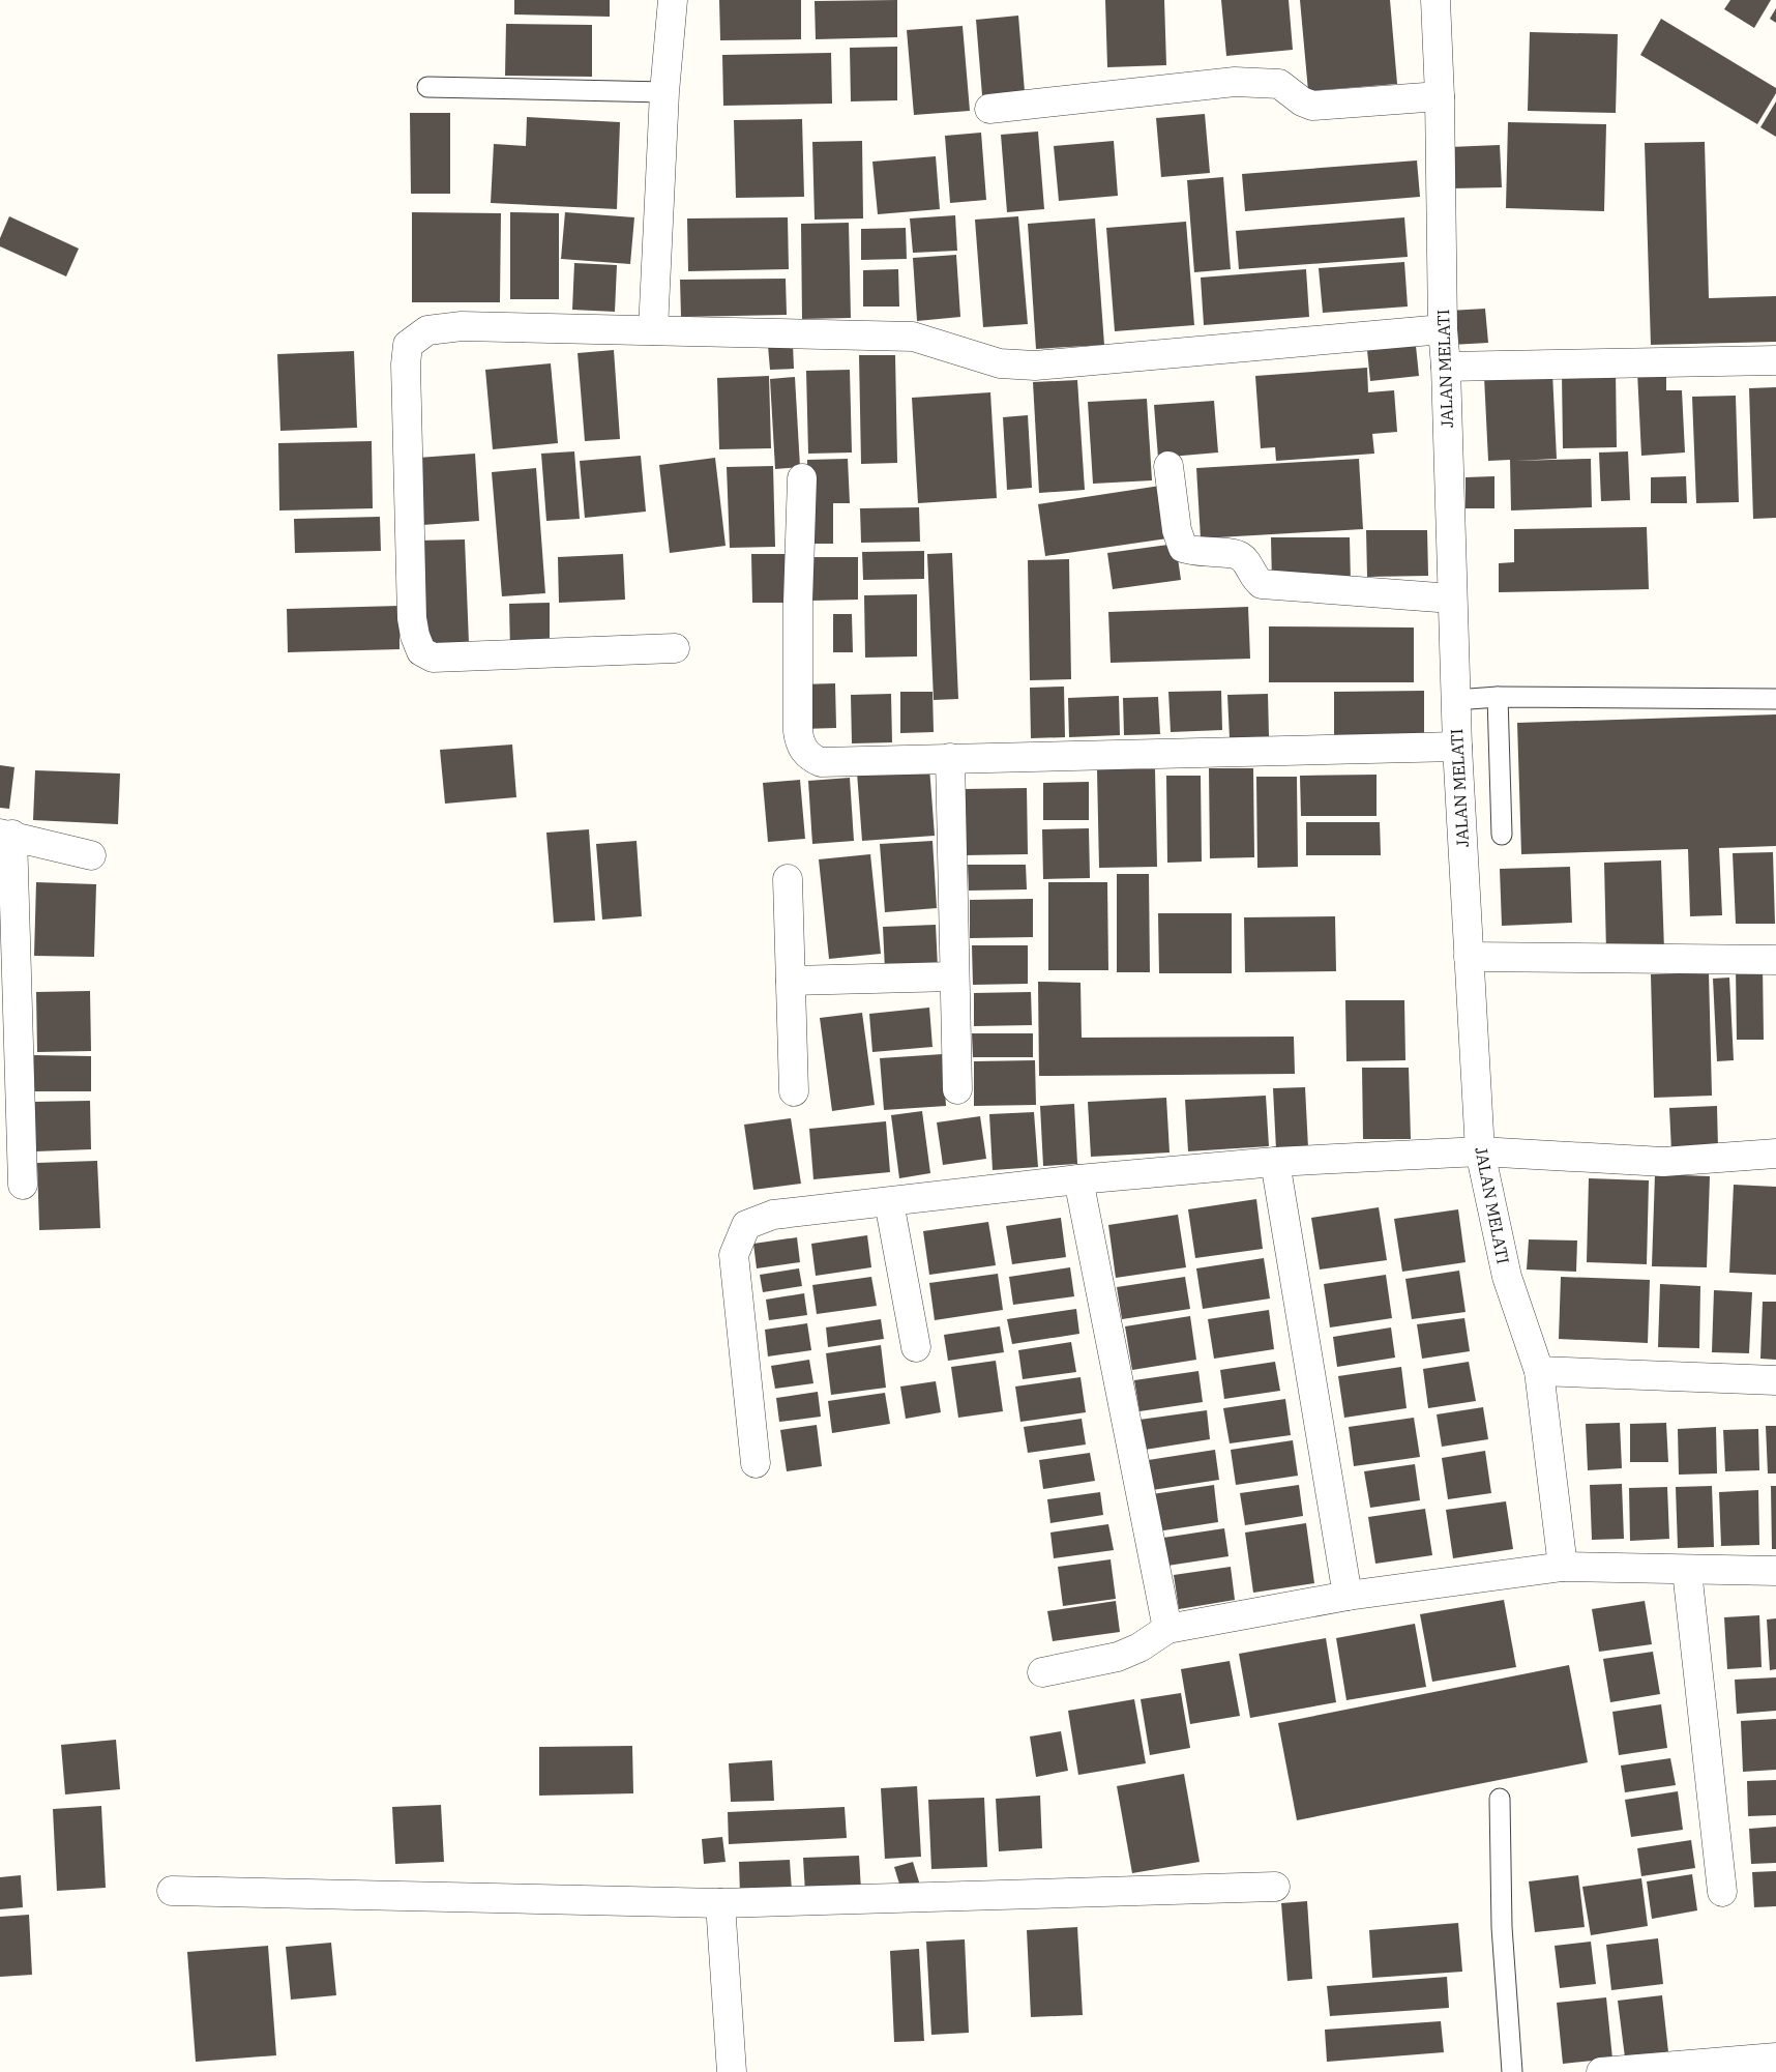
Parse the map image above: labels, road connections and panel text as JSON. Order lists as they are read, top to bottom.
{
  "streets": {
    "street": ["JALAN MELATI"]
  }
}
